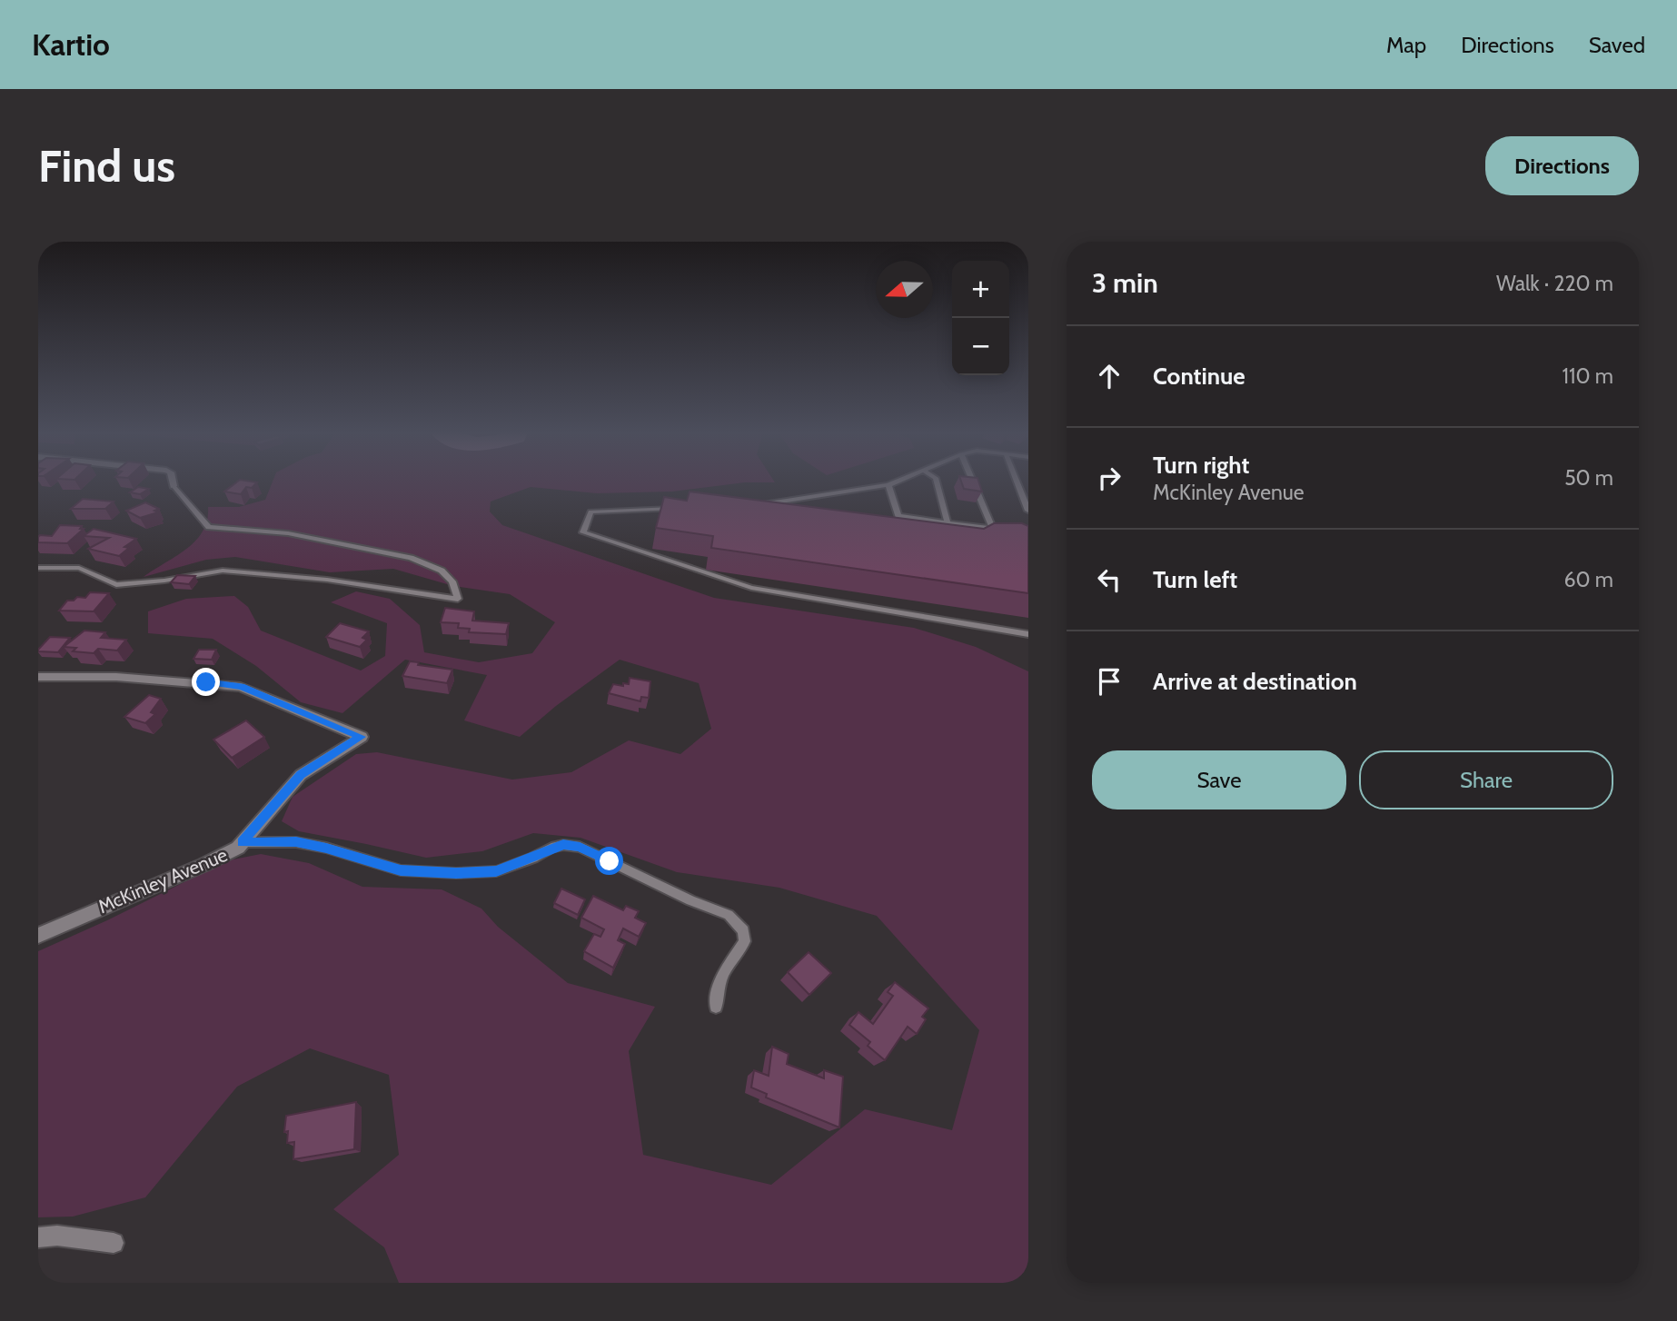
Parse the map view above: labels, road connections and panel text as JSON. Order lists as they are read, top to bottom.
{
  "streets": {
    "street": ["McKinley Avenue"]
  },
  "north": "left",
  "page": {
    "header": "Kartio",
    "nav": ["Map", "Directions", "Saved"],
    "buttons": [
      "Directions",
      ["Save", "Share"]
    ],
    "title": "Find us",
    "heading": ["3 min", "Walk · 220 m"],
    "map_buttons": ["+", "−"],
    "list": [
      ["Continue", "110 m"],
      ["Turn right", "McKinley Avenue", "50 m"],
      ["Turn left", "60 m"],
      "Arrive at destination"
    ]
  }
}
